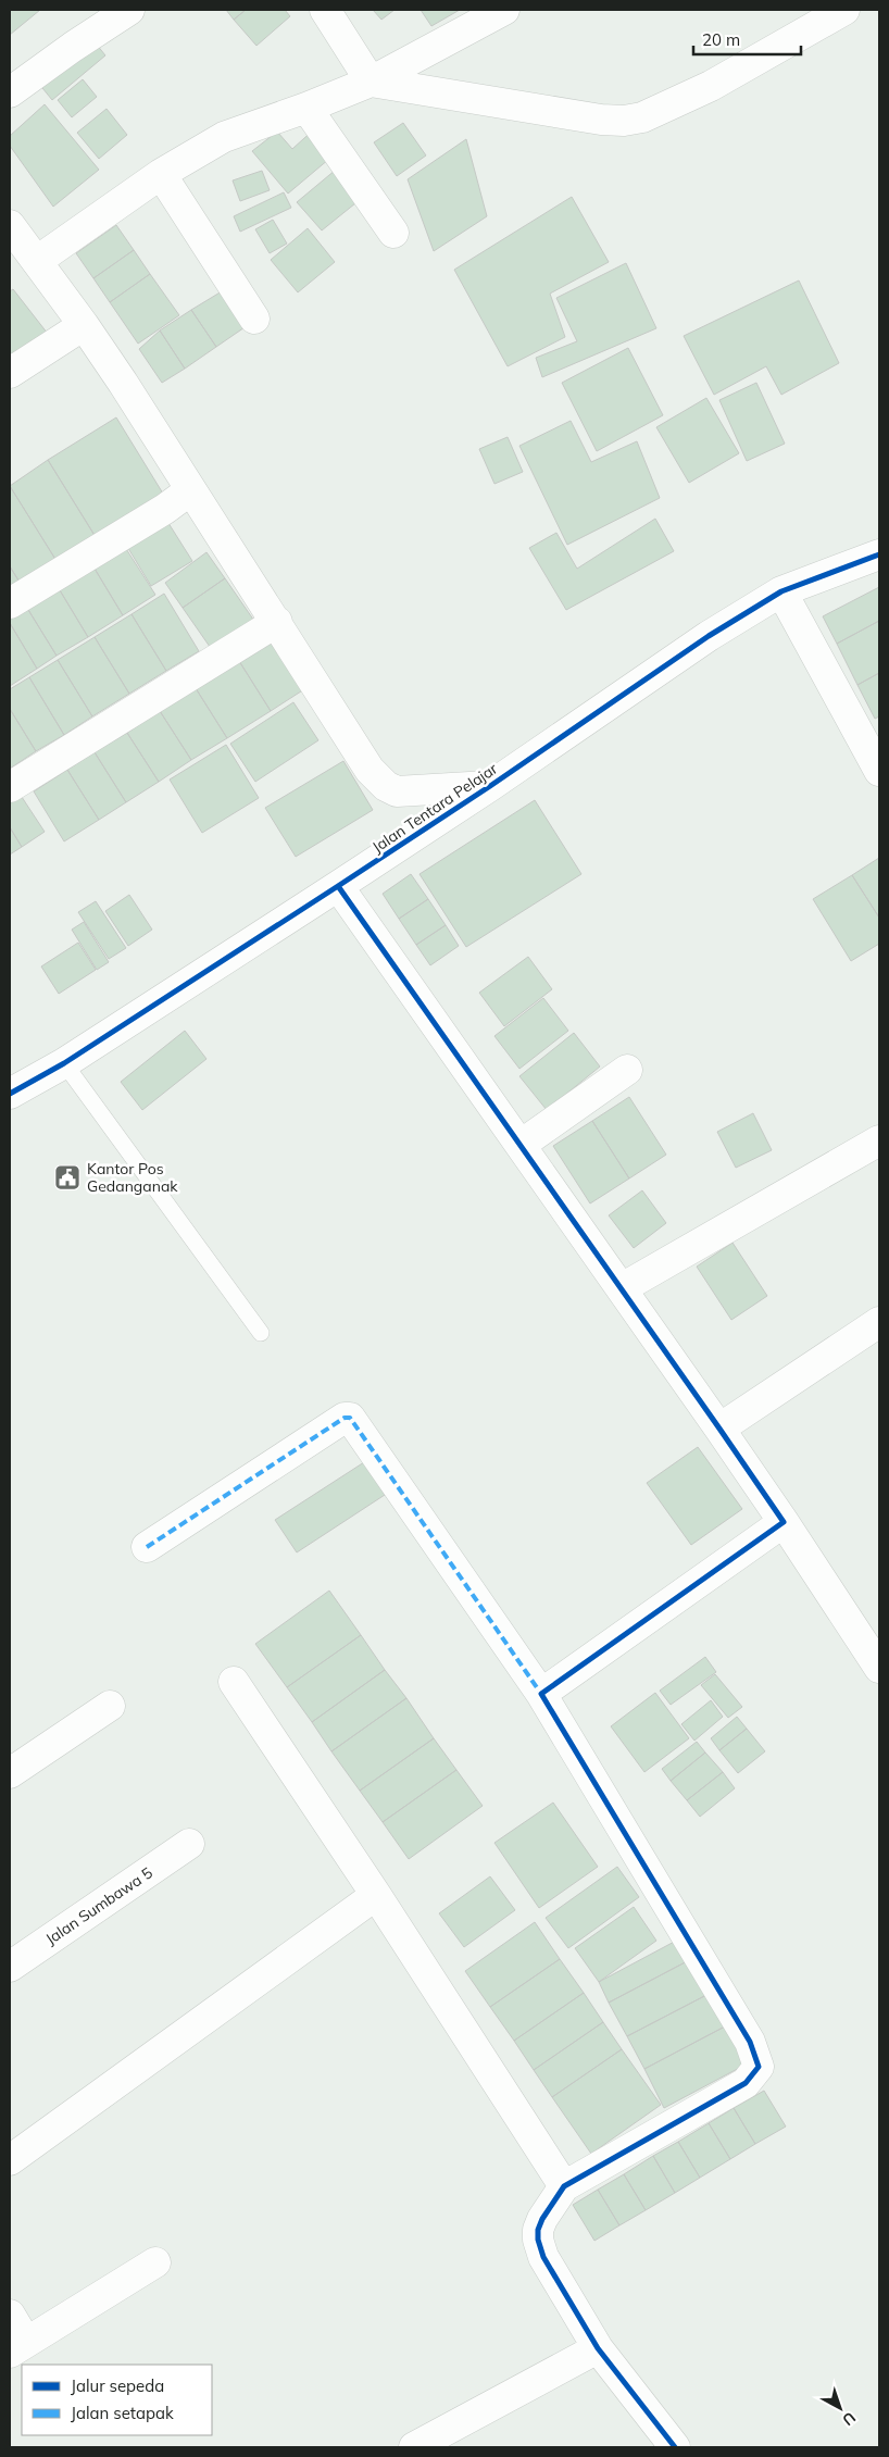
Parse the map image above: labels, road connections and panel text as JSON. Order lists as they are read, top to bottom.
{
  "streets": {
    "street": ["Jalan Tentara Pelajar", "Jalan Sumbawa 5"]
  },
  "places": {
    "public building": ["Kantor Pos Gedanganak"]
  },
  "legend": ["Jalur sepeda", "Jalan setapak"],
  "scale_bar": "20 m",
  "north": "bottom right"
}
